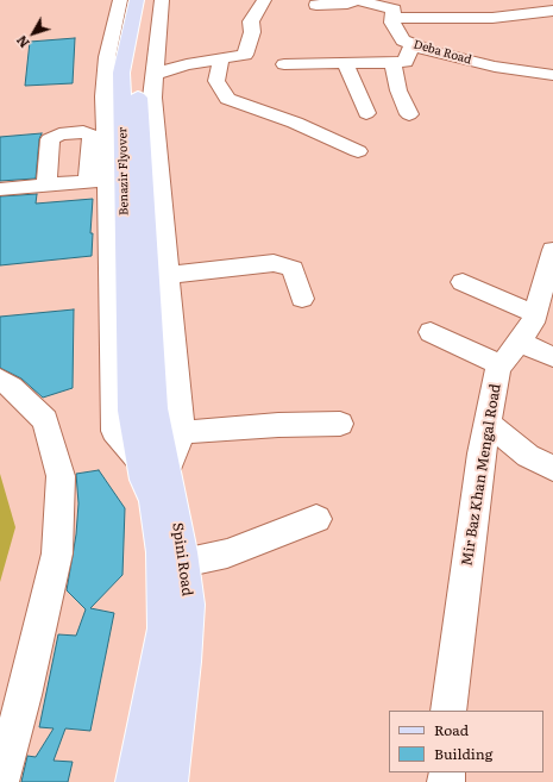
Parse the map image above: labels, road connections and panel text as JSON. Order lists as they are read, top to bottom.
{
  "streets": {
    "main road": ["Benazir Flyover", "Spini Road"],
    "street": ["Deba Road", "Mir Baz Khan Mengal Road"]
  },
  "crossings": [
    ["Benazir Flyover", "Spini Road"]
  ],
  "legend": ["Road", "Building"],
  "north": "bottom left"
}
